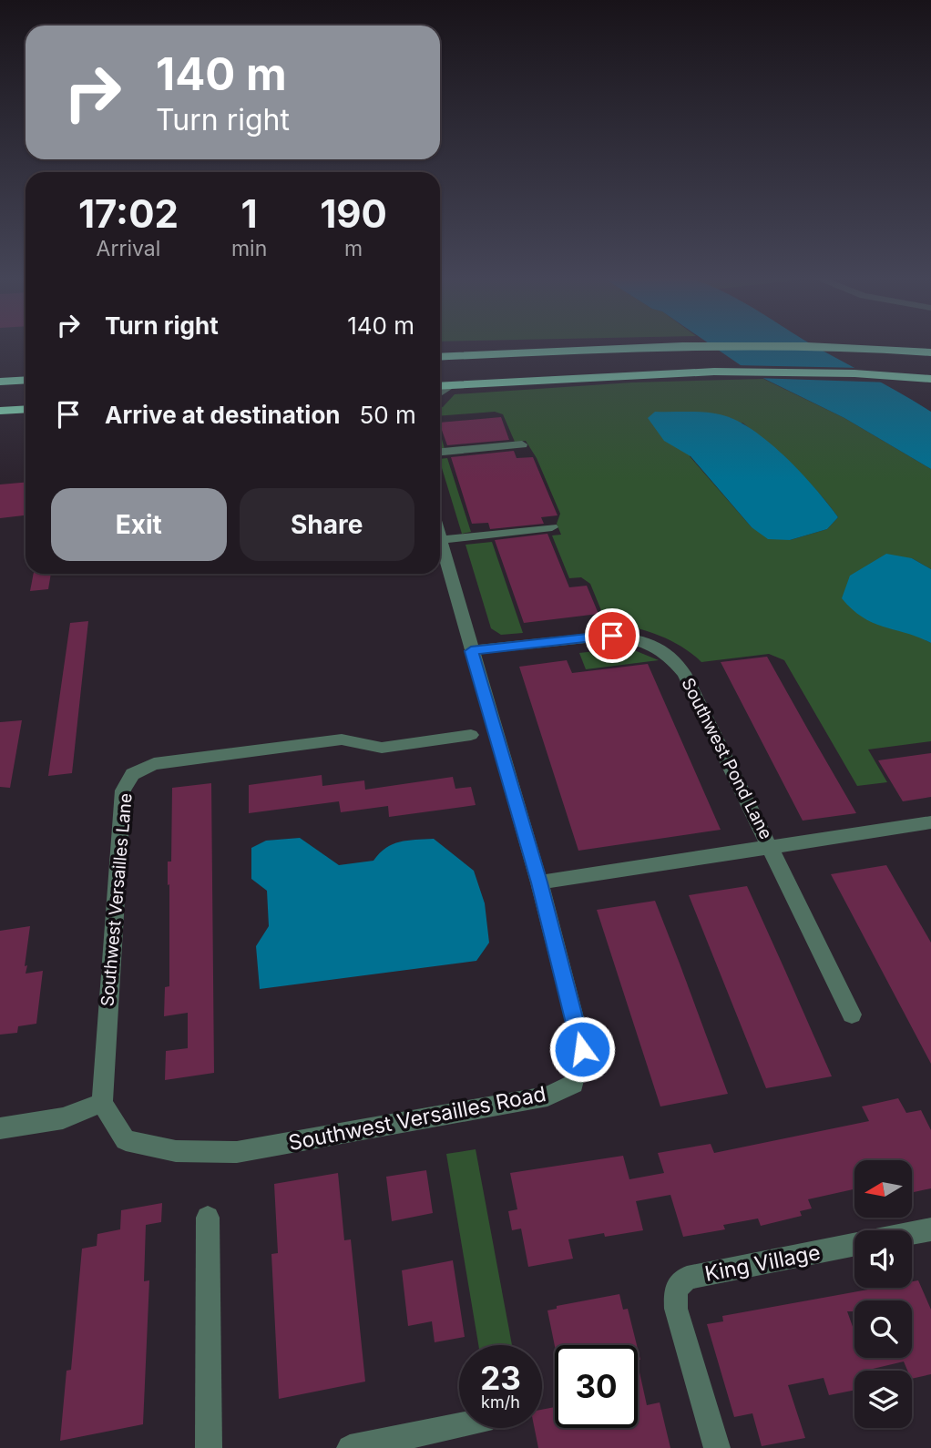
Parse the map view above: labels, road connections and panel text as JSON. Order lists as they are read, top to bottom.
{
  "streets": {
    "street": [
      "Southwest Pond Lane",
      "Southwest Versailles Lane",
      "Southwest Versailles Road",
      "King Village"
    ]
  },
  "crossings": [
    ["Southwest Pond Lane", "Southwest Versailles Road"],
    ["Southwest Versailles Lane", "Southwest Versailles Road"]
  ],
  "north": "left",
  "page": {
    "turn": ["140 m", "Turn right"],
    "eta": [
      "17:02",
      "Arrival",
      "1",
      "min",
      "190",
      "m"
    ],
    "list": [
      {
        "name": "Turn right",
        "value": "140 m"
      },
      {
        "name": "Arrive at destination",
        "value": "50 m"
      }
    ],
    "buttons": ["Exit", "Share"],
    "speed": "23 km/h",
    "limit": "30"
  }
}
